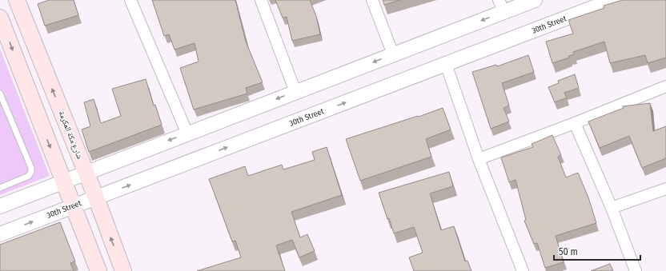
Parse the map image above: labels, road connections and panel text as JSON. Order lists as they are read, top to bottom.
{
  "streets": {
    "main road": ["شارع مكة المكرمة"],
    "street": ["30th Street"]
  },
  "crossings": [
    ["30th Street", "شارع مكة المكرمة"]
  ],
  "scale_bar": "50 m"
}
